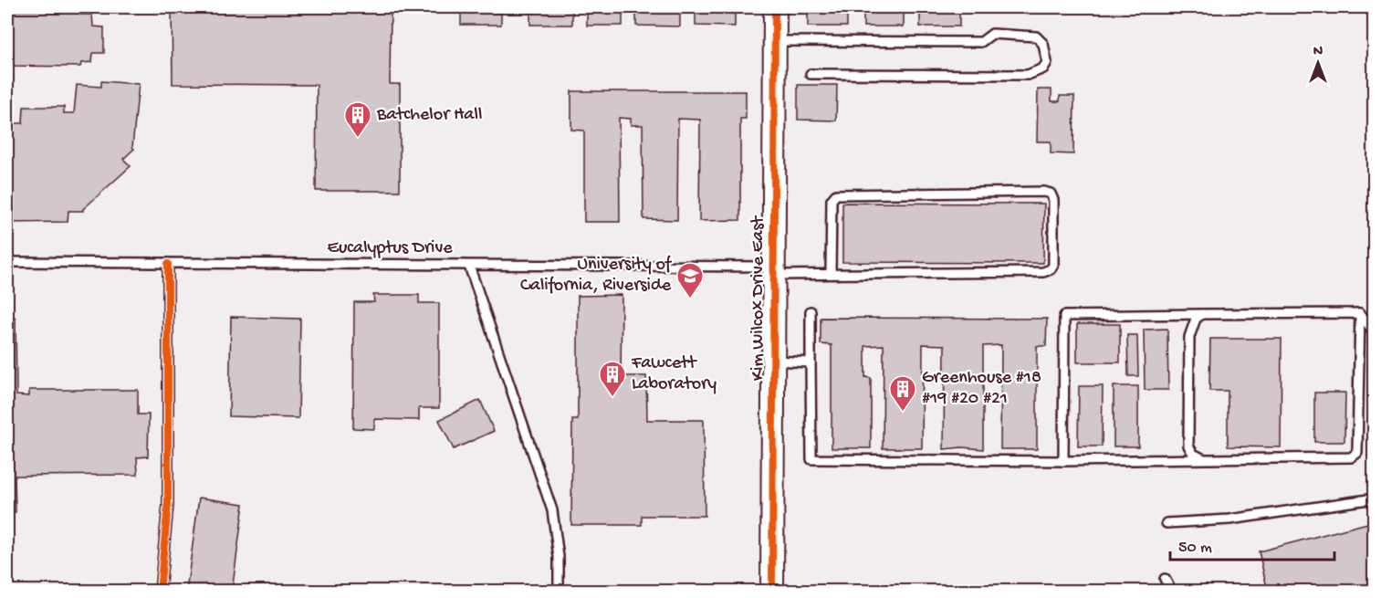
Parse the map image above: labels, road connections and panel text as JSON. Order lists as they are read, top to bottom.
{
  "streets": {
    "street": ["Kim Wilcox Drive East"],
    "lane": ["Eucalyptus Drive"]
  },
  "crossings": [
    ["Eucalyptus Drive", "Kim Wilcox Drive East"]
  ],
  "places": {
    "building": ["Batchelor Hall", "Fawcett Laboratory", "Greenhouse #18 #19 #20 #21"],
    "school or university": ["University of California, Riverside"]
  },
  "scale_bar": "50 m",
  "north": "top"
}
